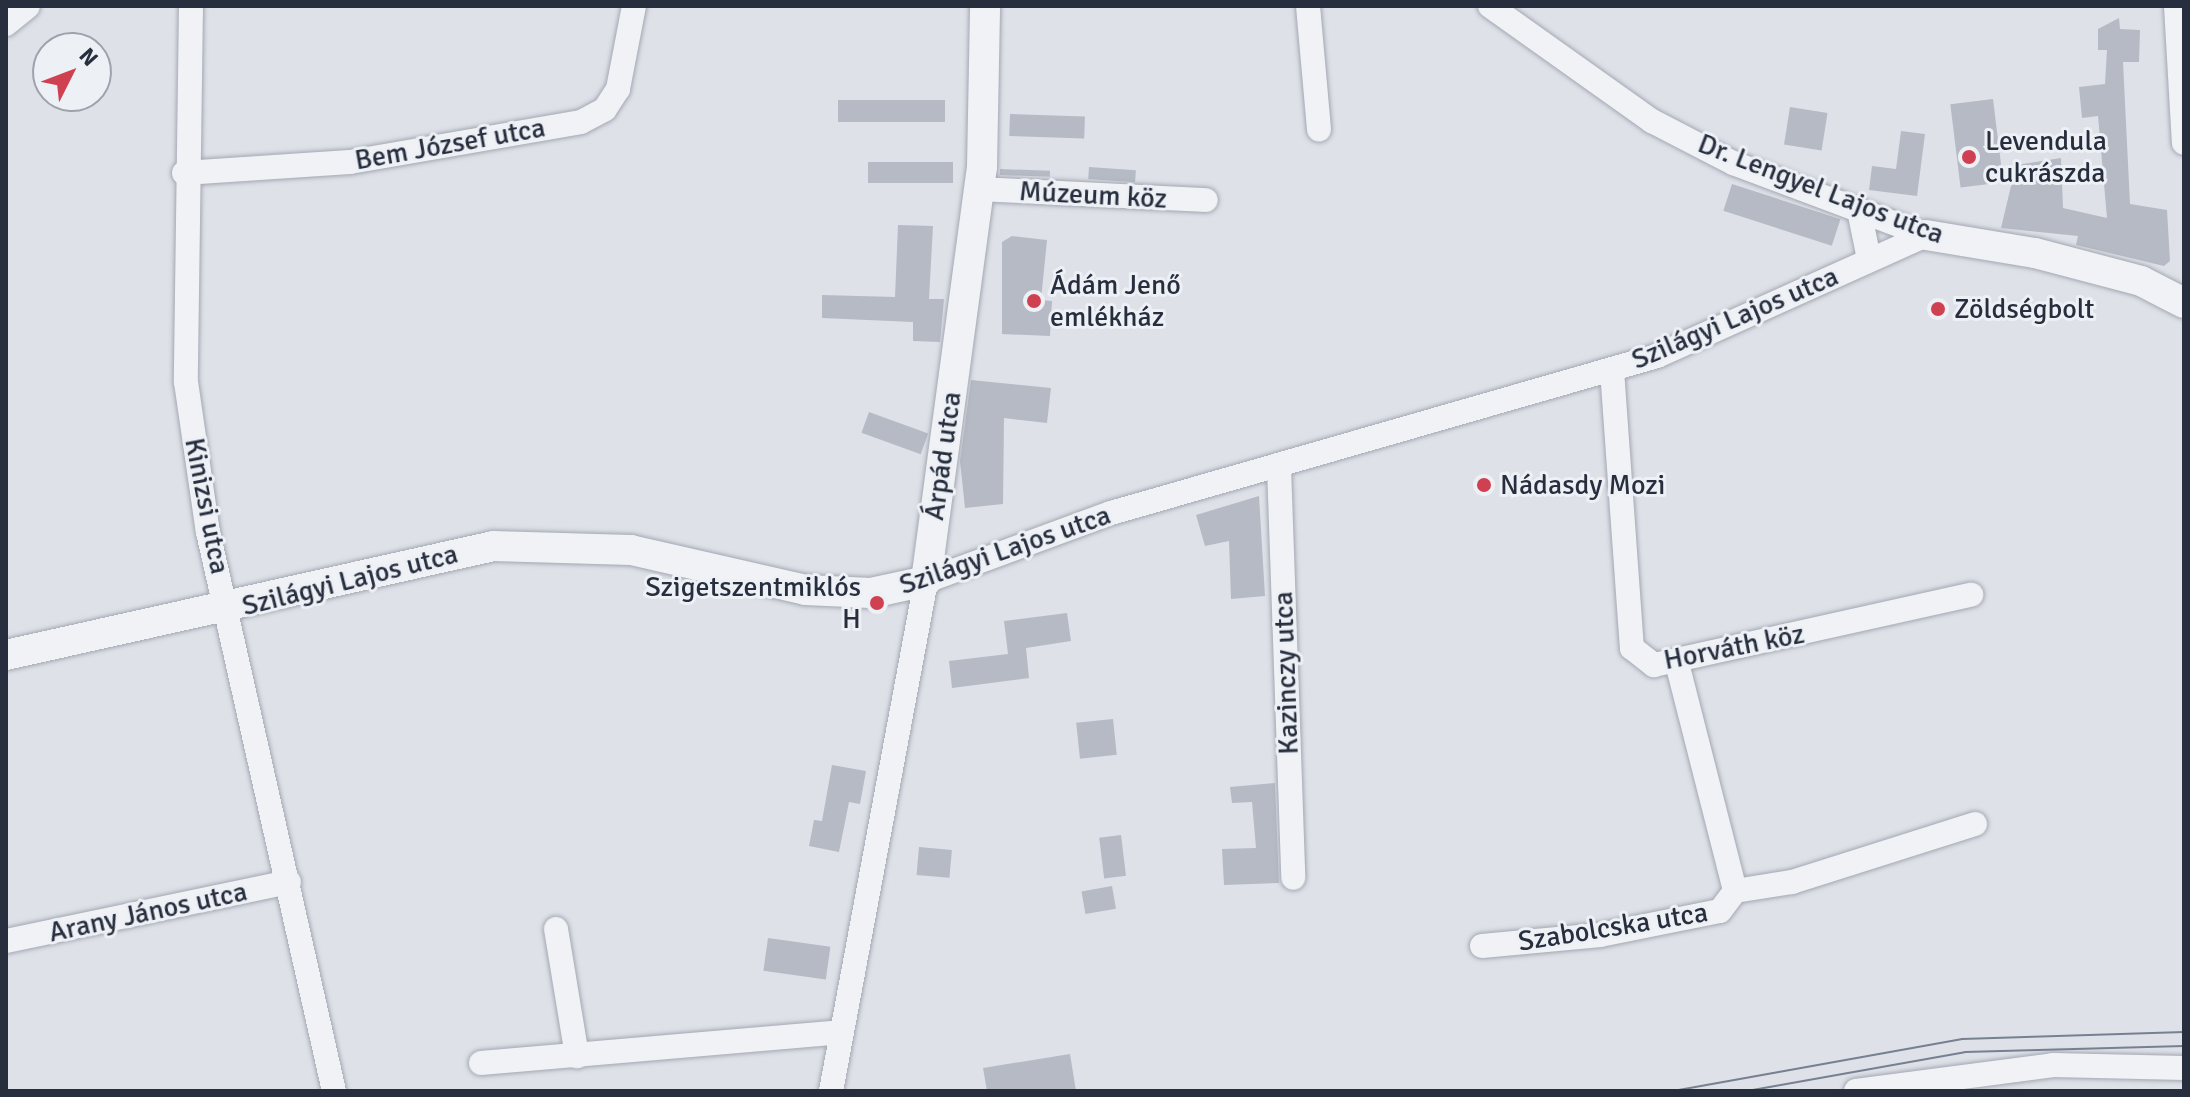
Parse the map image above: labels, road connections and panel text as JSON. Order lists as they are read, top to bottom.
{
  "streets": {
    "street": [
      "Bem József utca",
      "Dr. Lengyel Lajos utca",
      "Múzeum köz",
      "Szilágyi Lajos utca",
      "Árpád utca",
      "Kinizsi utca",
      "Horváth köz",
      "Kazinczy utca",
      "Arany János utca",
      "Szabolcska utca"
    ]
  },
  "crossings": [
    ["Bem József utca", "Kinizsi utca"],
    ["Dr. Lengyel Lajos utca", "Szilágyi Lajos utca"],
    ["Múzeum köz", "Árpád utca"],
    ["Szilágyi Lajos utca", "Árpád utca"],
    ["Szilágyi Lajos utca", "Kinizsi utca"],
    ["Szilágyi Lajos utca", "Horváth köz"],
    ["Szilágyi Lajos utca", "Kazinczy utca"],
    ["Kinizsi utca", "Arany János utca"],
    ["Horváth köz", "Szabolcska utca"]
  ],
  "places": [
    "Levendula cukrászda",
    "Ádám Jenő emlékház",
    "Zöldségbolt",
    "Nádasdy Mozi",
    "Szigetszentmiklós H"
  ],
  "north": "top right"
}
